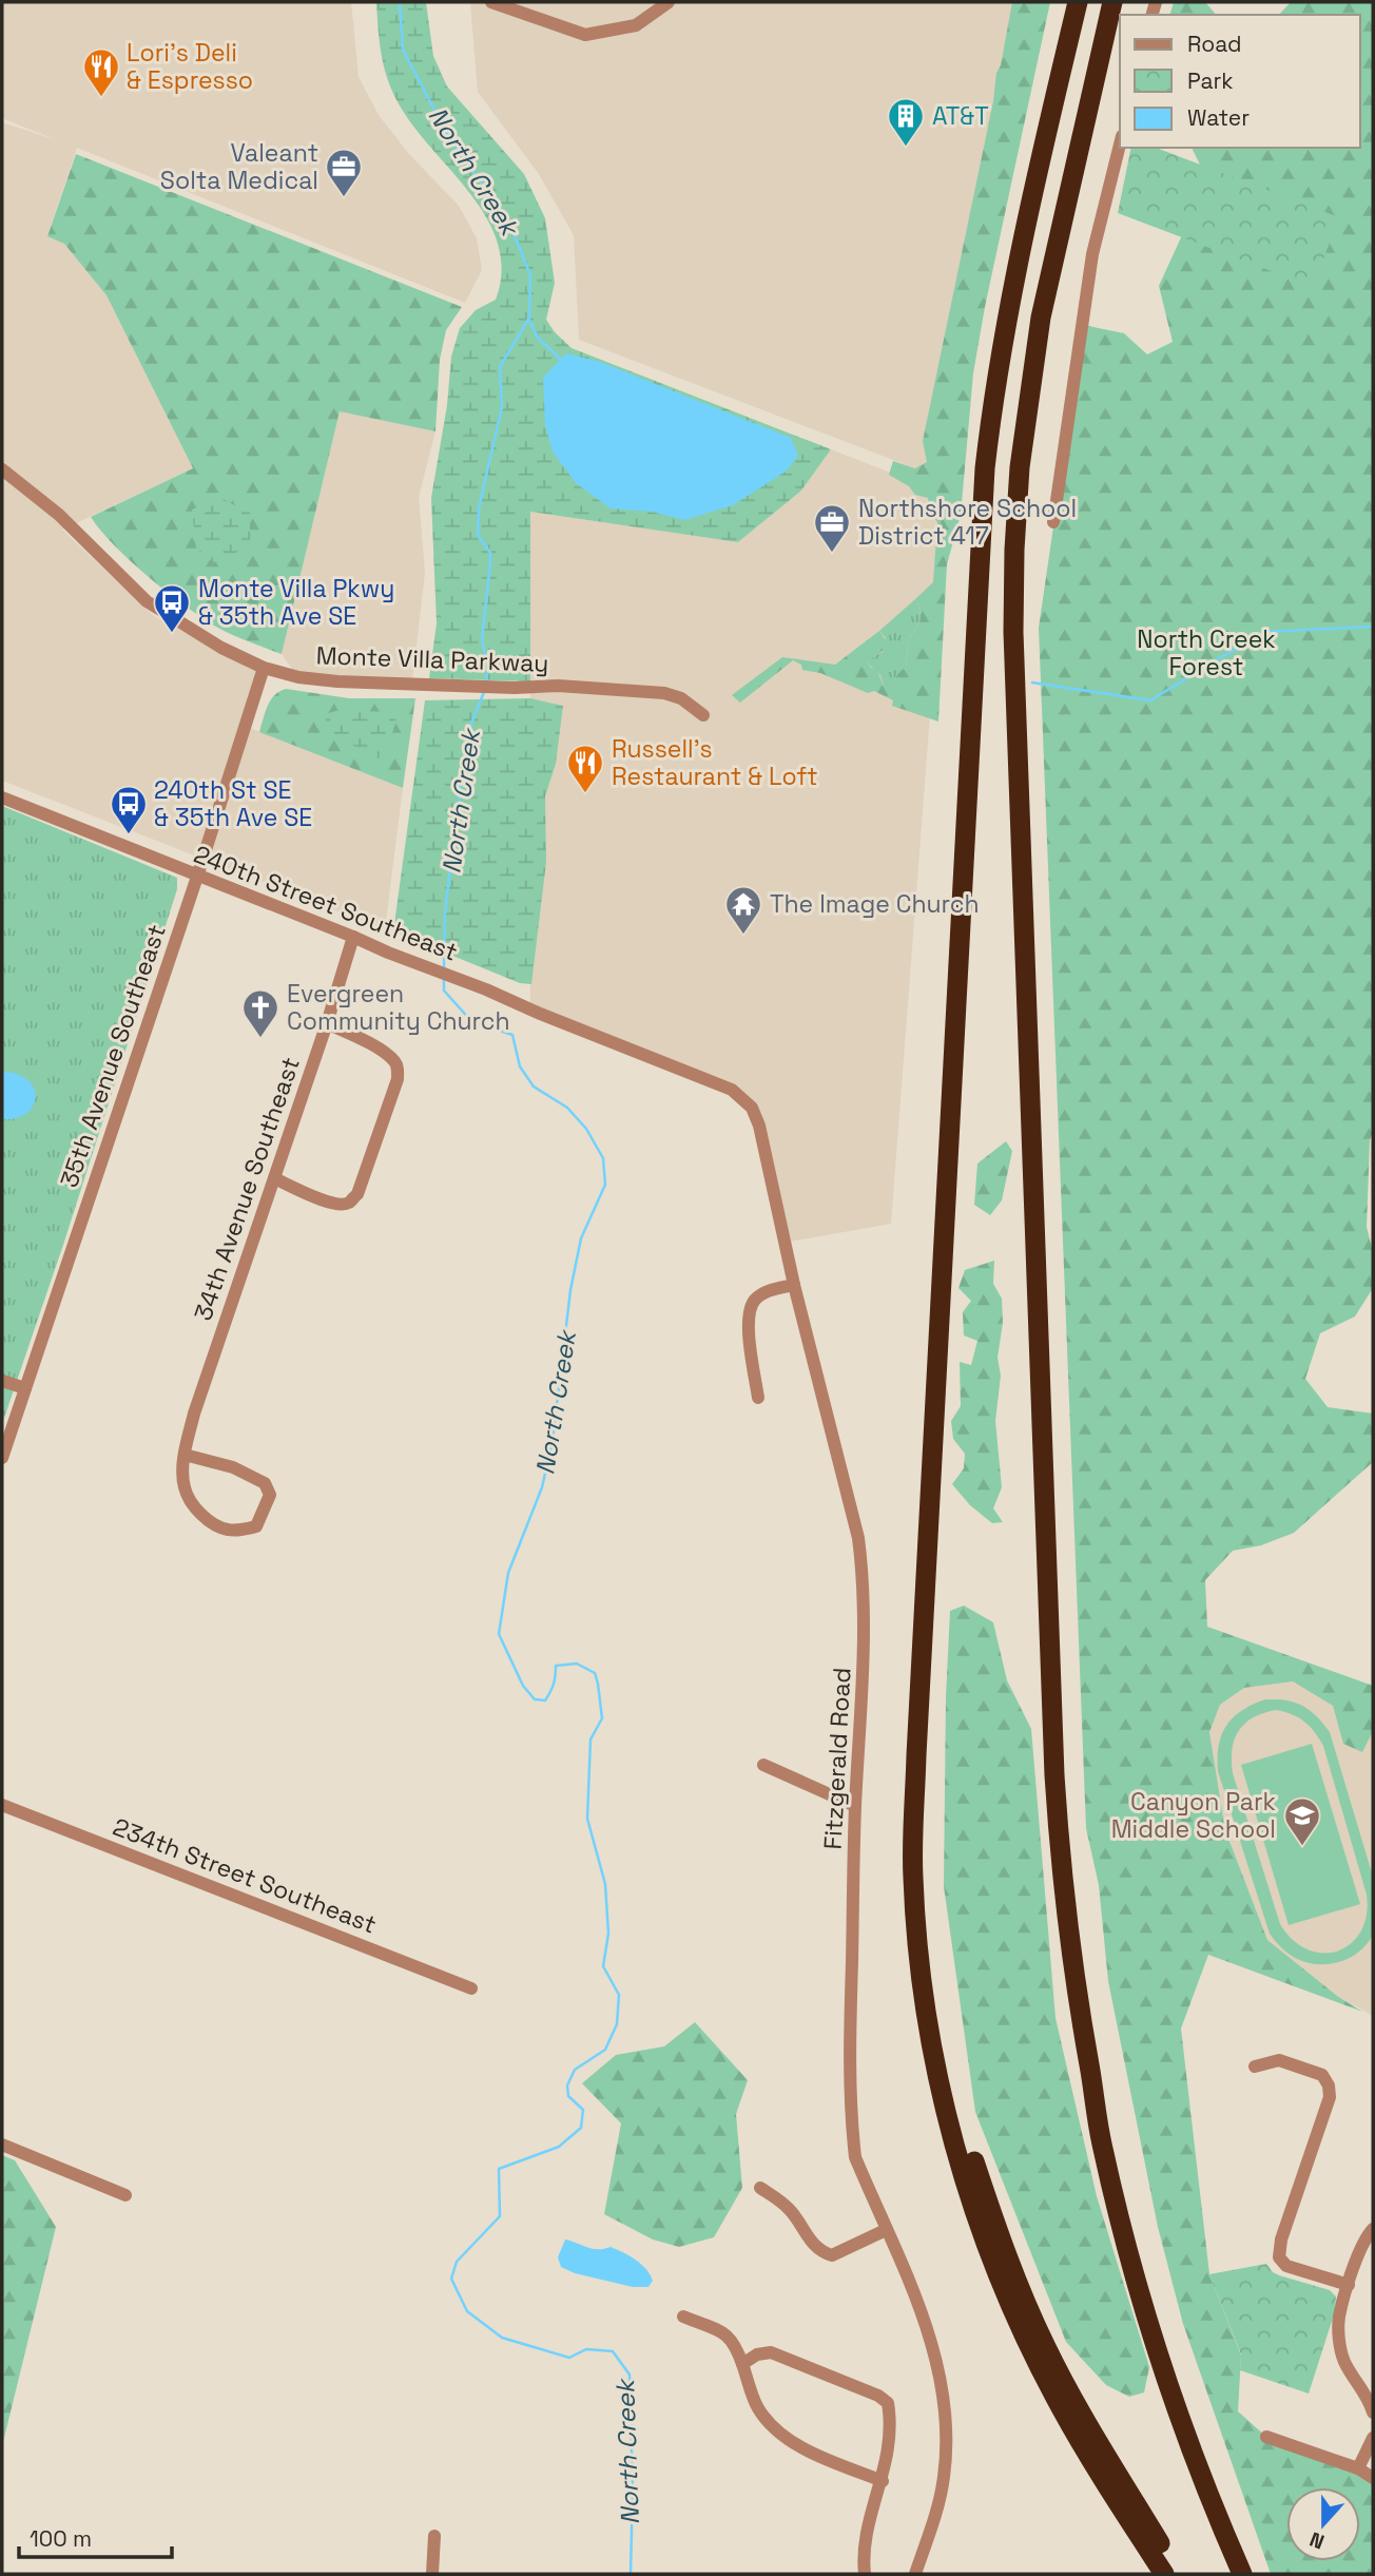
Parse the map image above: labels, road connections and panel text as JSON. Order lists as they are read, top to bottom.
{
  "streets": {
    "street": [
      "Monte Villa Parkway",
      "240th Street Southeast",
      "35th Avenue Southeast",
      "34th Avenue Southeast",
      "Fitzgerald Road",
      "234th Street Southeast"
    ]
  },
  "crossings": [
    ["Monte Villa Parkway", "35th Avenue Southeast"],
    ["240th Street Southeast", "35th Avenue Southeast"],
    ["240th Street Southeast", "34th Avenue Southeast"],
    ["240th Street Southeast", "Fitzgerald Road"]
  ],
  "water": ["North Creek"],
  "parks": ["North Creek Forest"],
  "places": {
    "restaurant": ["Lori's Deli & Espresso", "Russell's Restaurant & Loft"],
    "building": ["AT&T"],
    "office": ["Valeant Solta Medical", "Northshore School District 417"],
    "bus stop": ["Monte Villa Pkwy & 35th Ave SE", "240th St SE & 35th Ave SE"],
    "temple": ["The Image Church"],
    "church": ["Evergreen Community Church"],
    "school or university": ["Canyon Park Middle School"]
  },
  "legend": ["Road", "Park", "Water"],
  "scale_bar": "100 m",
  "north": "bottom"
}
